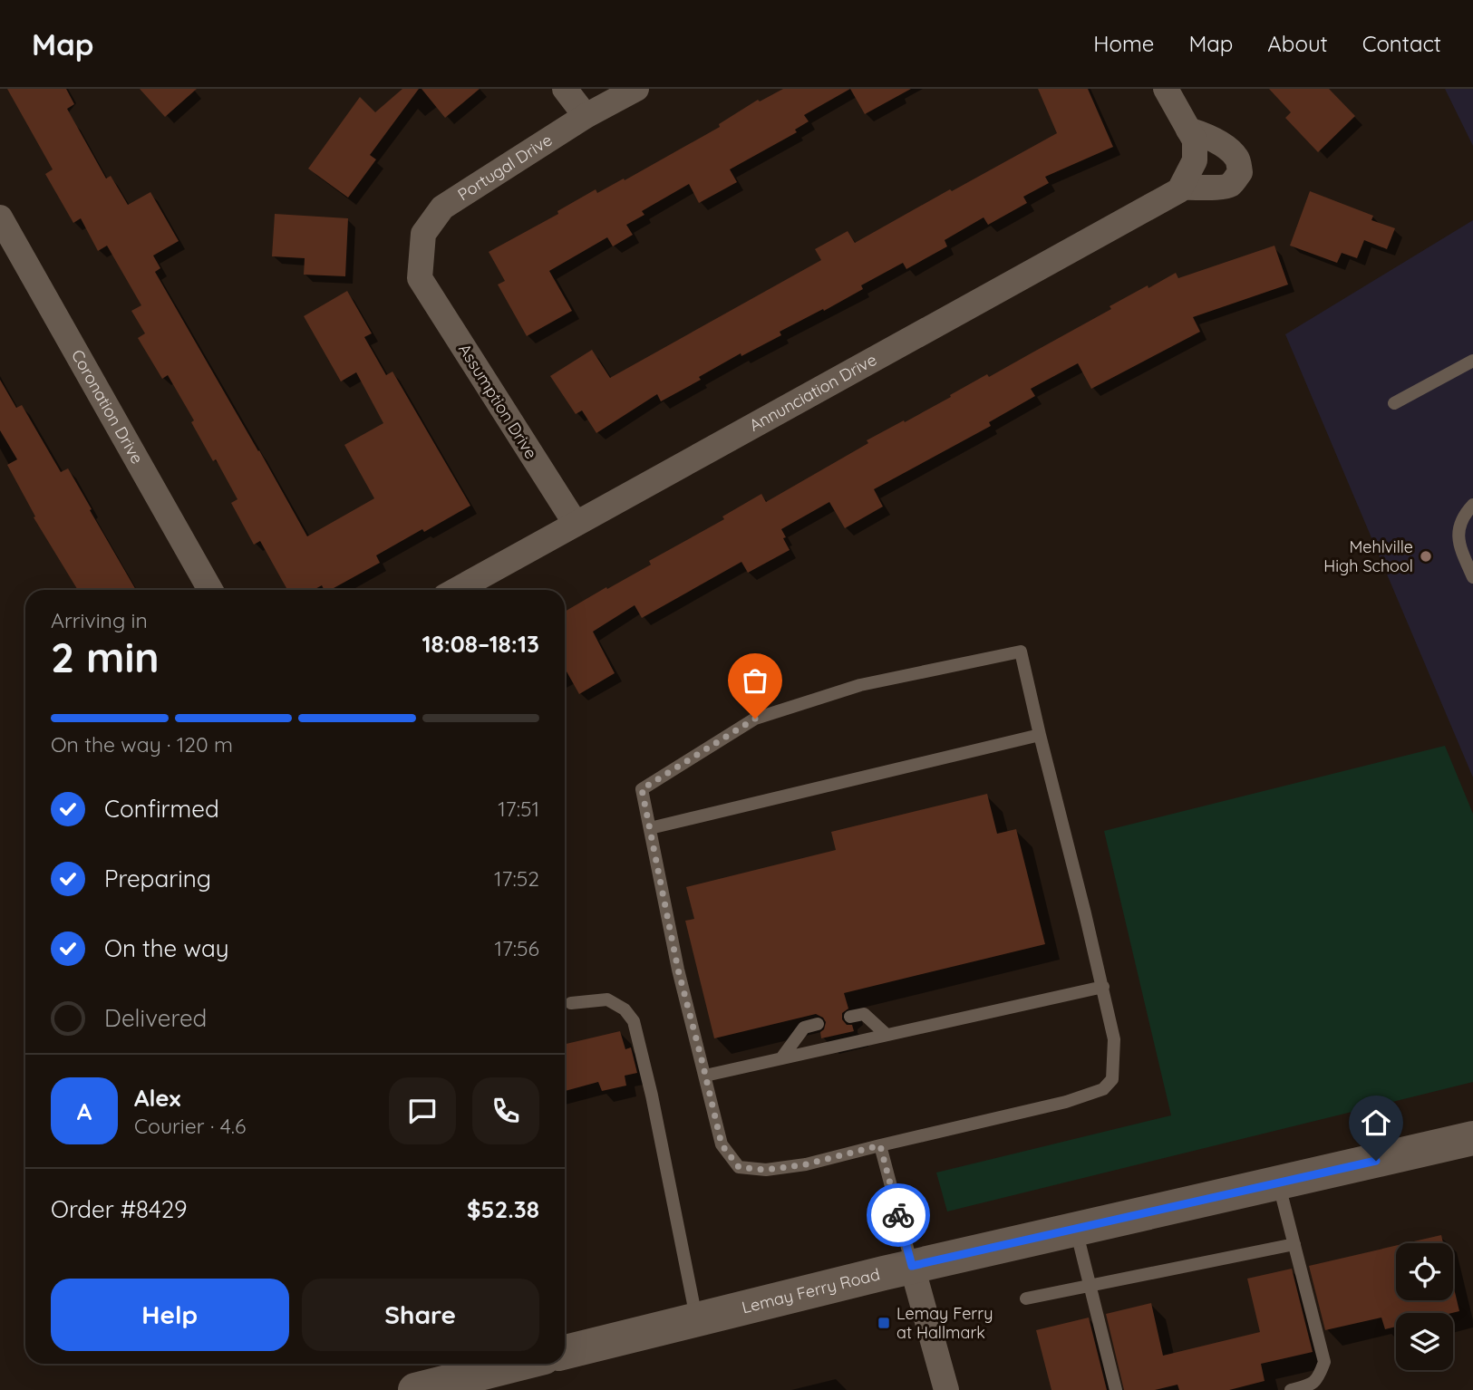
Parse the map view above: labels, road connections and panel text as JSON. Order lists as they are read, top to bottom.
{
  "streets": {
    "main road": ["Lemay Ferry Road"],
    "street": [
      "Portugal Drive",
      "Annunciation Drive",
      "Assumption Drive",
      "Coronation Drive"
    ]
  },
  "crossings": [
    ["Portugal Drive", "Assumption Drive"],
    ["Annunciation Drive", "Assumption Drive"]
  ],
  "places": {
    "other": ["Mehlville High School"],
    "transit": ["Lemay Ferry at Hallmark"]
  },
  "page": {
    "header": "Map",
    "nav": [
      "Home",
      "Map",
      "About",
      "Contact"
    ],
    "heading": ["2 min", "Arriving in", "18:08–18:13"],
    "panel": [
      "Alex",
      "Courier · 4.6",
      "Order #8429",
      "$52.38"
    ],
    "bar": "On the way · 120 m",
    "list": [
      ["Confirmed", "17:51"],
      ["Preparing", "17:52"],
      ["On the way", "17:56"],
      "Delivered"
    ],
    "round": "A",
    "buttons": ["Help", "Share"]
  }
}
